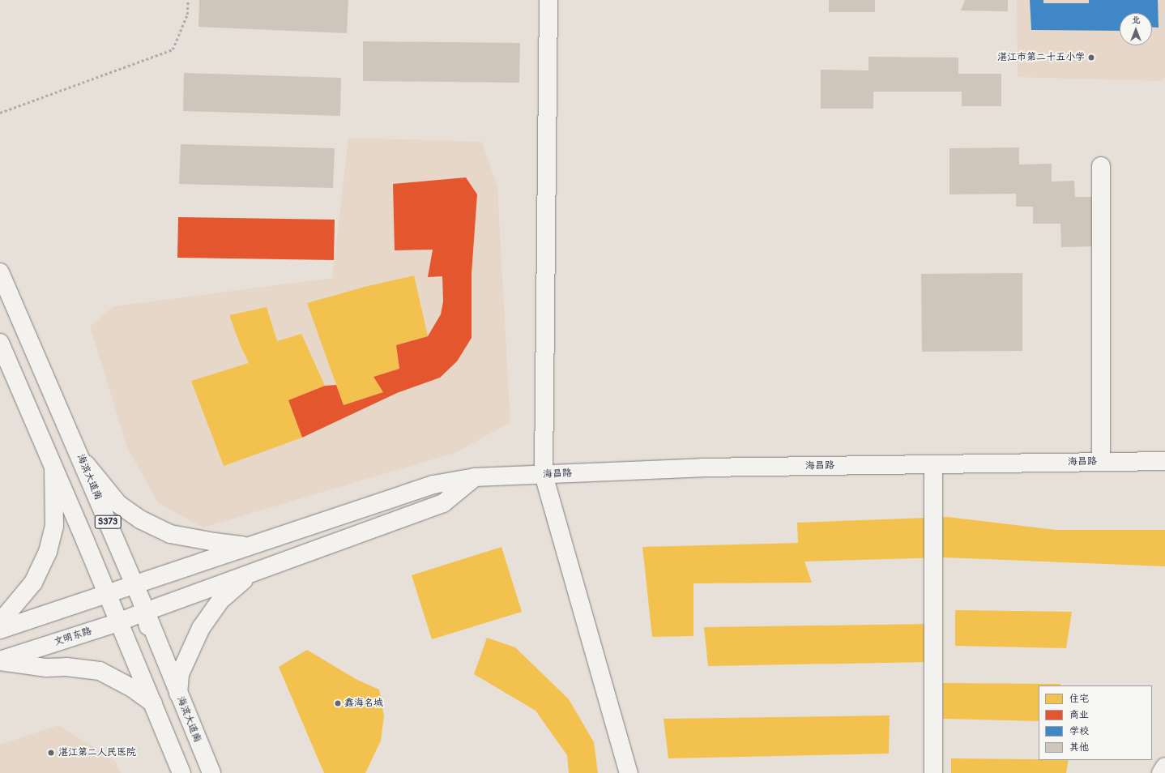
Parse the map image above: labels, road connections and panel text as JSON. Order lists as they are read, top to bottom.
{
  "streets": {
    "street": [
      "海昌路",
      "海滨大道南",
      "S373",
      "文明东路"
    ]
  },
  "crossings": [
    ["海昌路", "海滨大道南"],
    ["海昌路", "文明东路"],
    ["海滨大道南", "文明东路"],
    ["S373", "文明东路"]
  ],
  "places": ["湛江市第二十五小学", "鑫海名城", "湛江第二人民医院"],
  "legend": [
    "住宅",
    "商业",
    "学校",
    "其他"
  ],
  "north": "top"
}
